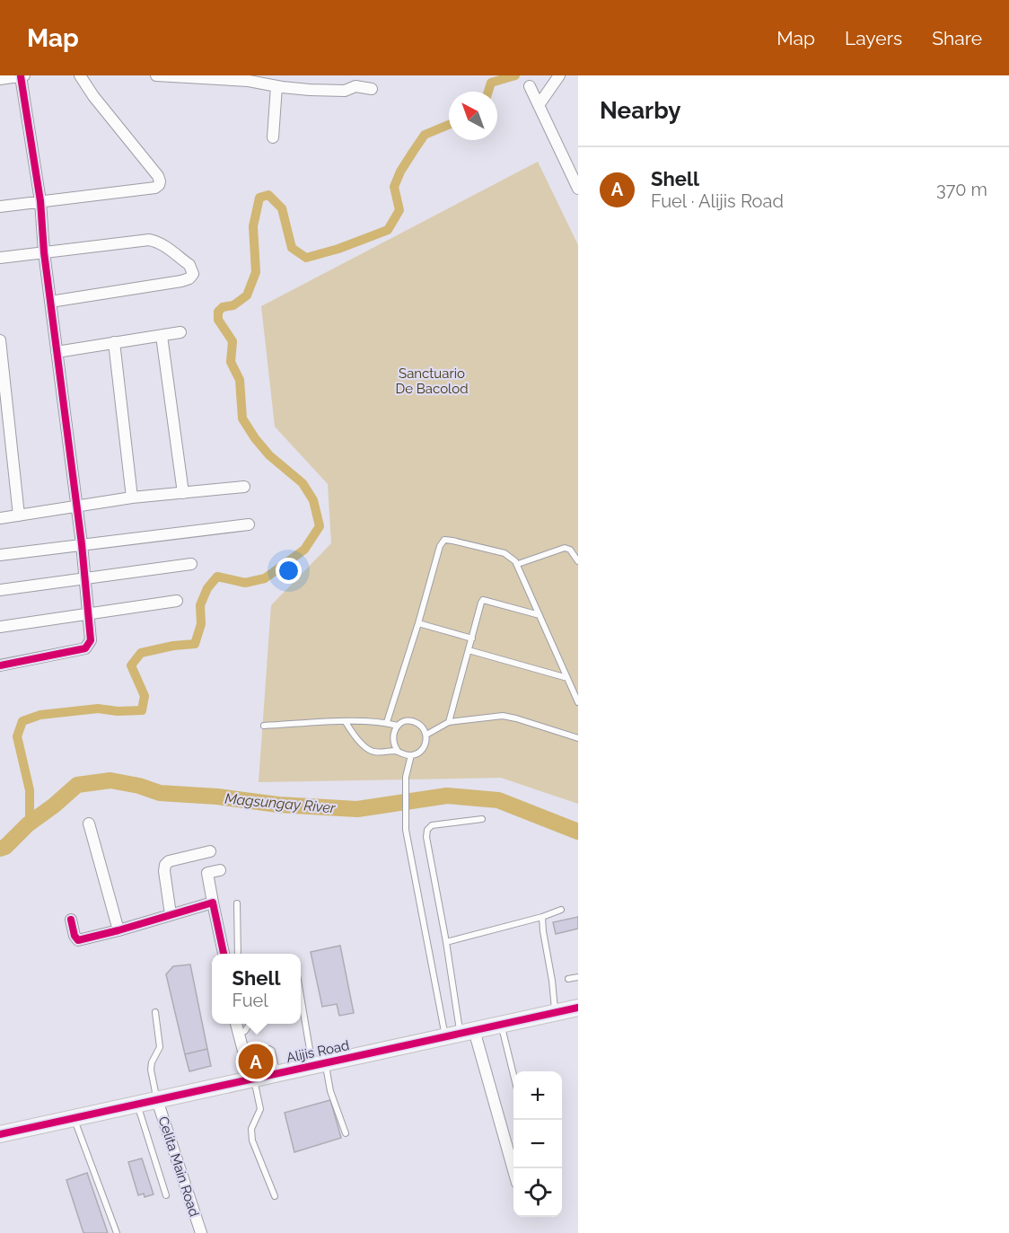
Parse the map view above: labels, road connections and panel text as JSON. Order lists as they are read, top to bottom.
{
  "streets": {
    "main road": ["Alijis Road"],
    "street": ["Celita Main Road"]
  },
  "crossings": [
    ["Alijis Road", "Celita Main Road"]
  ],
  "water": ["Magsungay River"],
  "parks": ["Sanctuario De Bacolod"],
  "north": "top left",
  "page": {
    "header": "Map",
    "nav": ["Map", "Layers", "Share"],
    "heading": "Nearby",
    "list": [
      {
        "mark": "A",
        "name": "Shell",
        "note": "Fuel · Alijis Road",
        "value": "370 m"
      }
    ],
    "popup": ["Shell", "Fuel"],
    "pins": "A",
    "map_buttons": ["+", "−"]
  }
}
